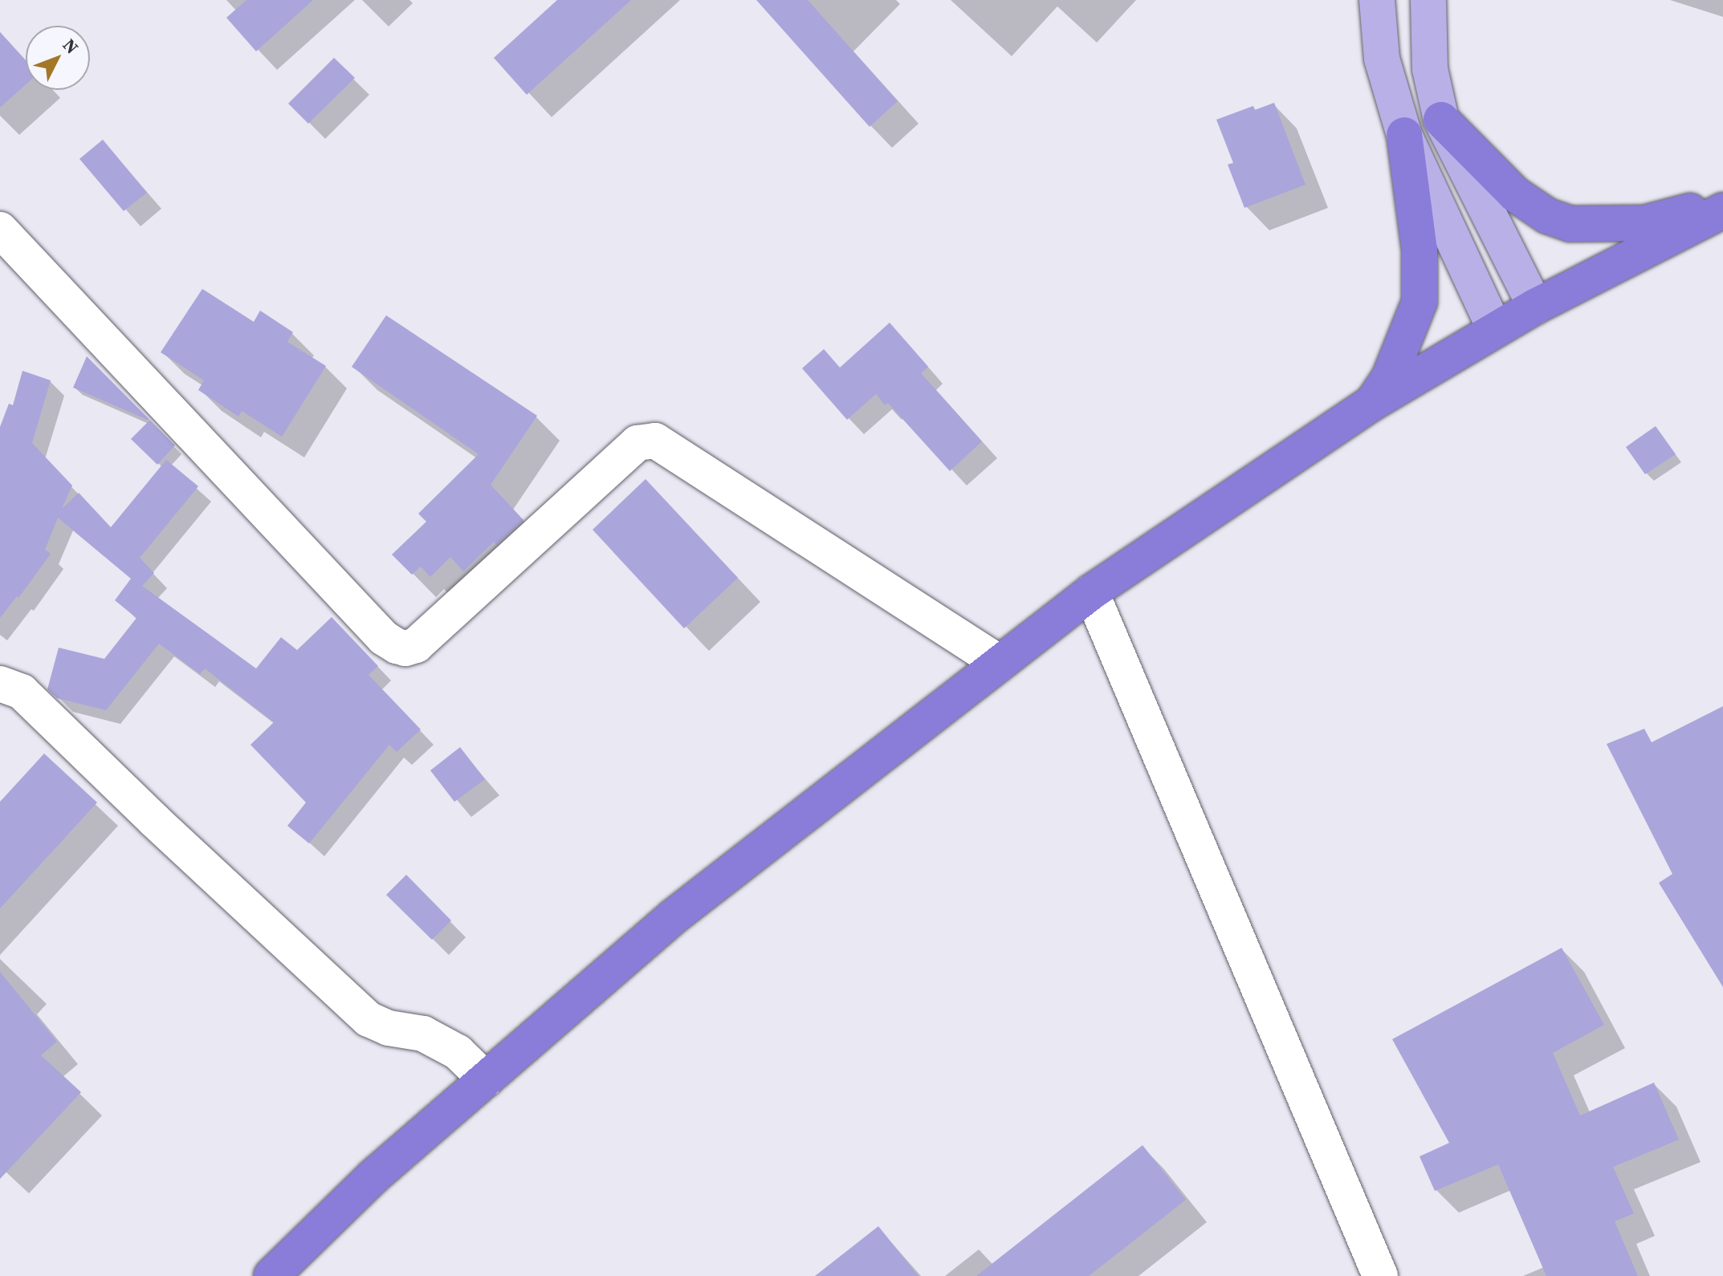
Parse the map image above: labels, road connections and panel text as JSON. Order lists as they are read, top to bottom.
{
  "north": "top right"
}
